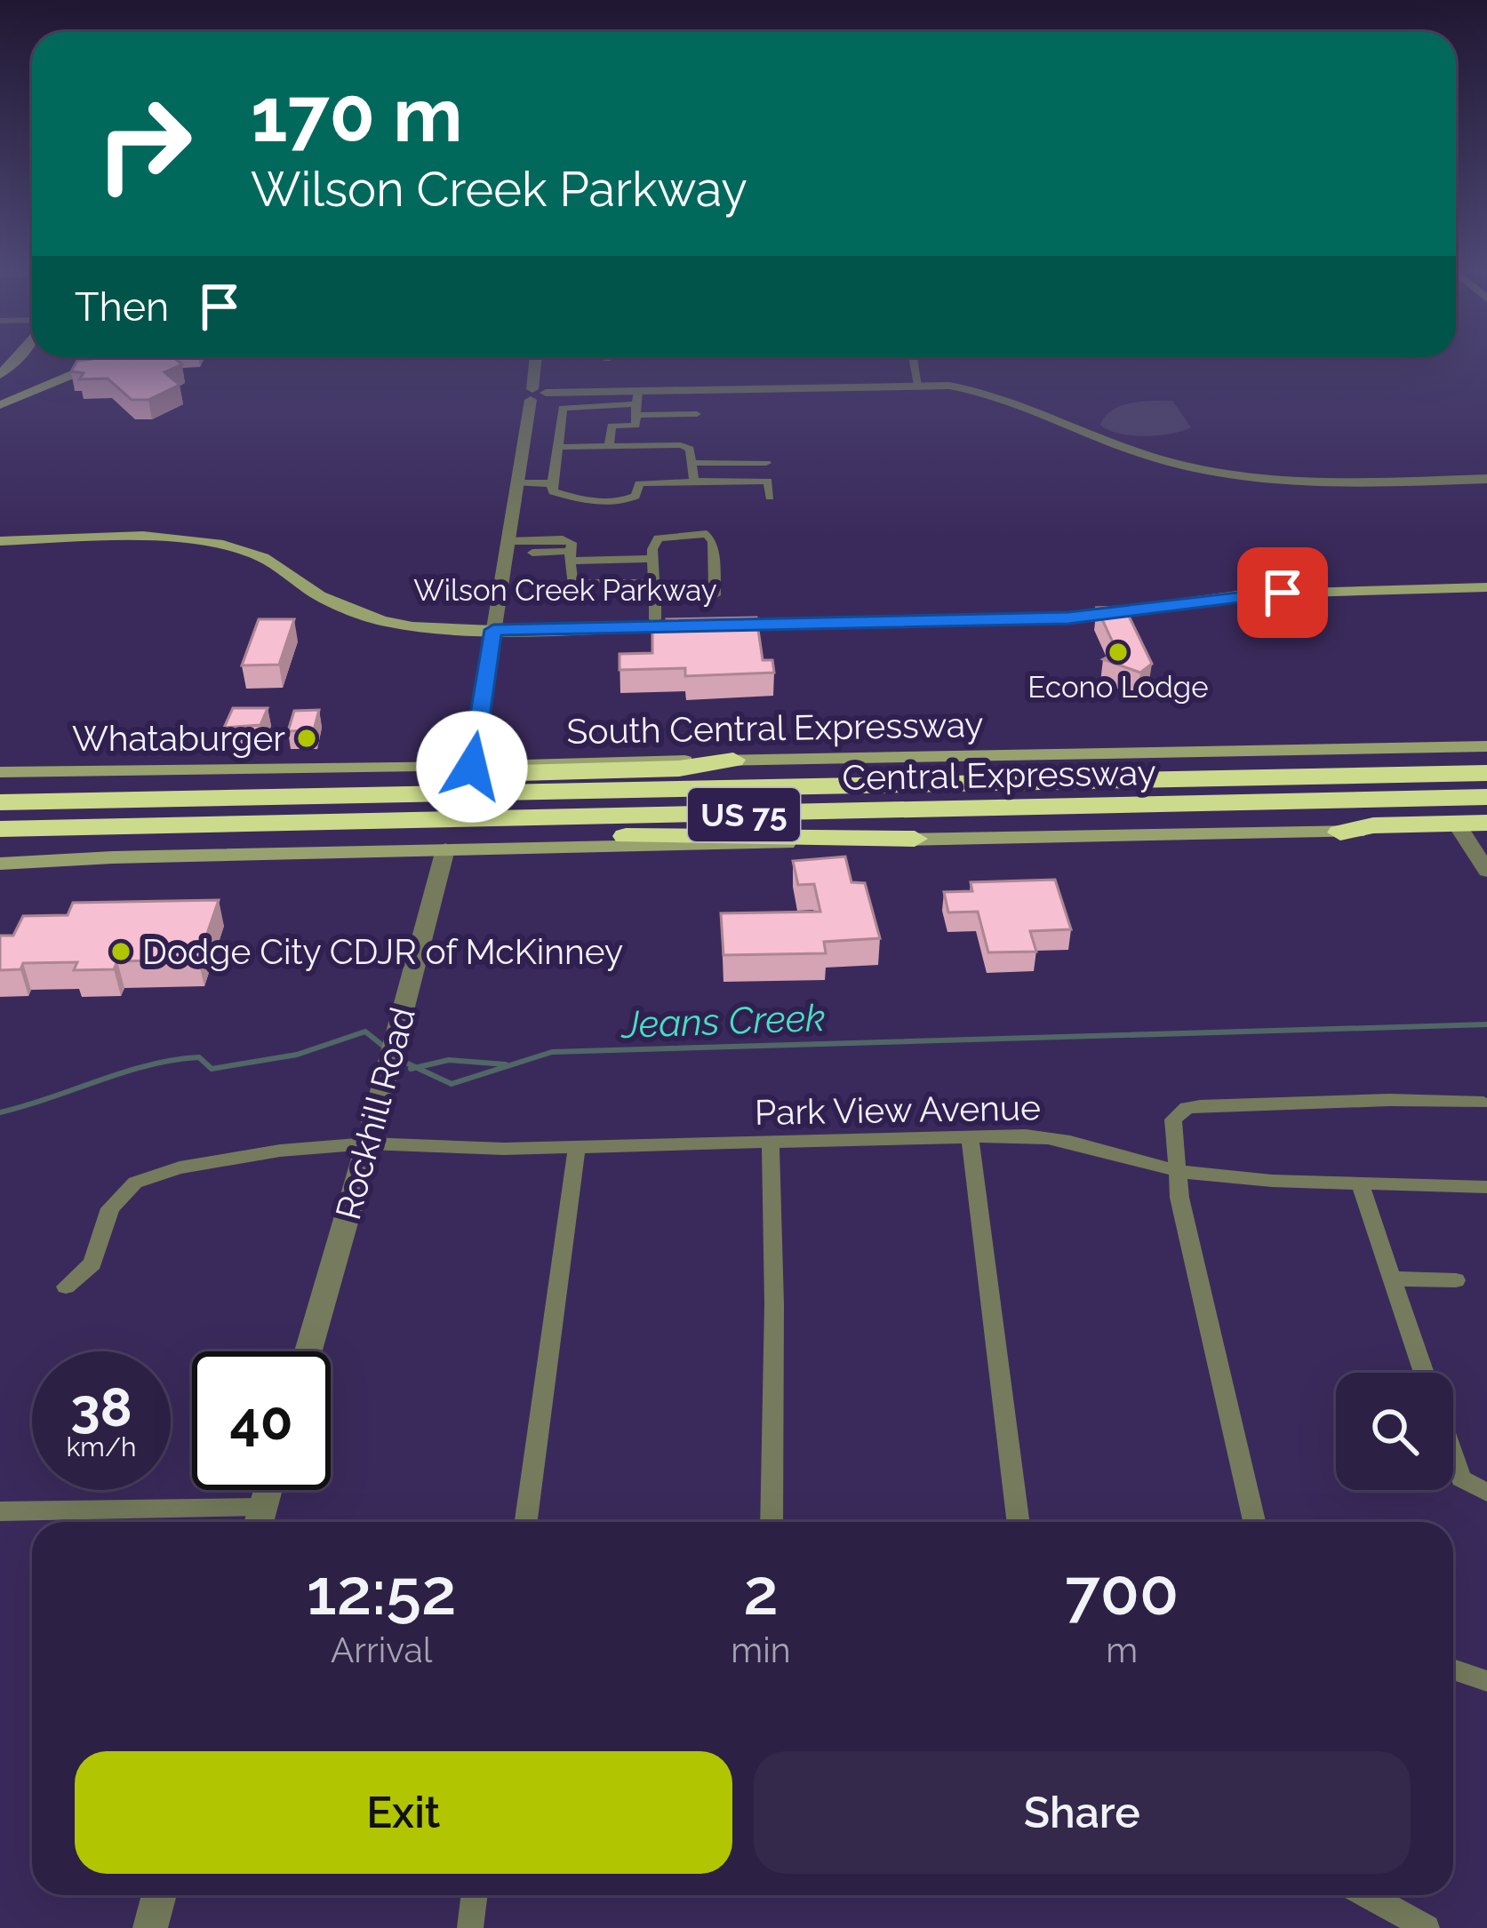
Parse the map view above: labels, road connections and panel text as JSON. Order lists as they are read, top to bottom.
{
  "streets": {
    "highway": ["Central Expressway", "US 75"],
    "main road": ["Wilson Creek Parkway", "South Central Expressway"],
    "street": ["Park View Avenue", "Rockhill Road"]
  },
  "crossings": [
    ["Park View Avenue", "Rockhill Road"]
  ],
  "water": ["Jeans Creek"],
  "places": ["Econo Lodge", "Whataburger", "Dodge City CDJR of McKinney"],
  "page": {
    "turn": ["170 m", "Wilson Creek Parkway"],
    "then": "Then",
    "speed": "38 km/h",
    "limit": "40",
    "eta": [
      "12:52",
      "Arrival",
      "2",
      "min",
      "700",
      "m"
    ],
    "buttons": ["Exit", "Share"]
  }
}
